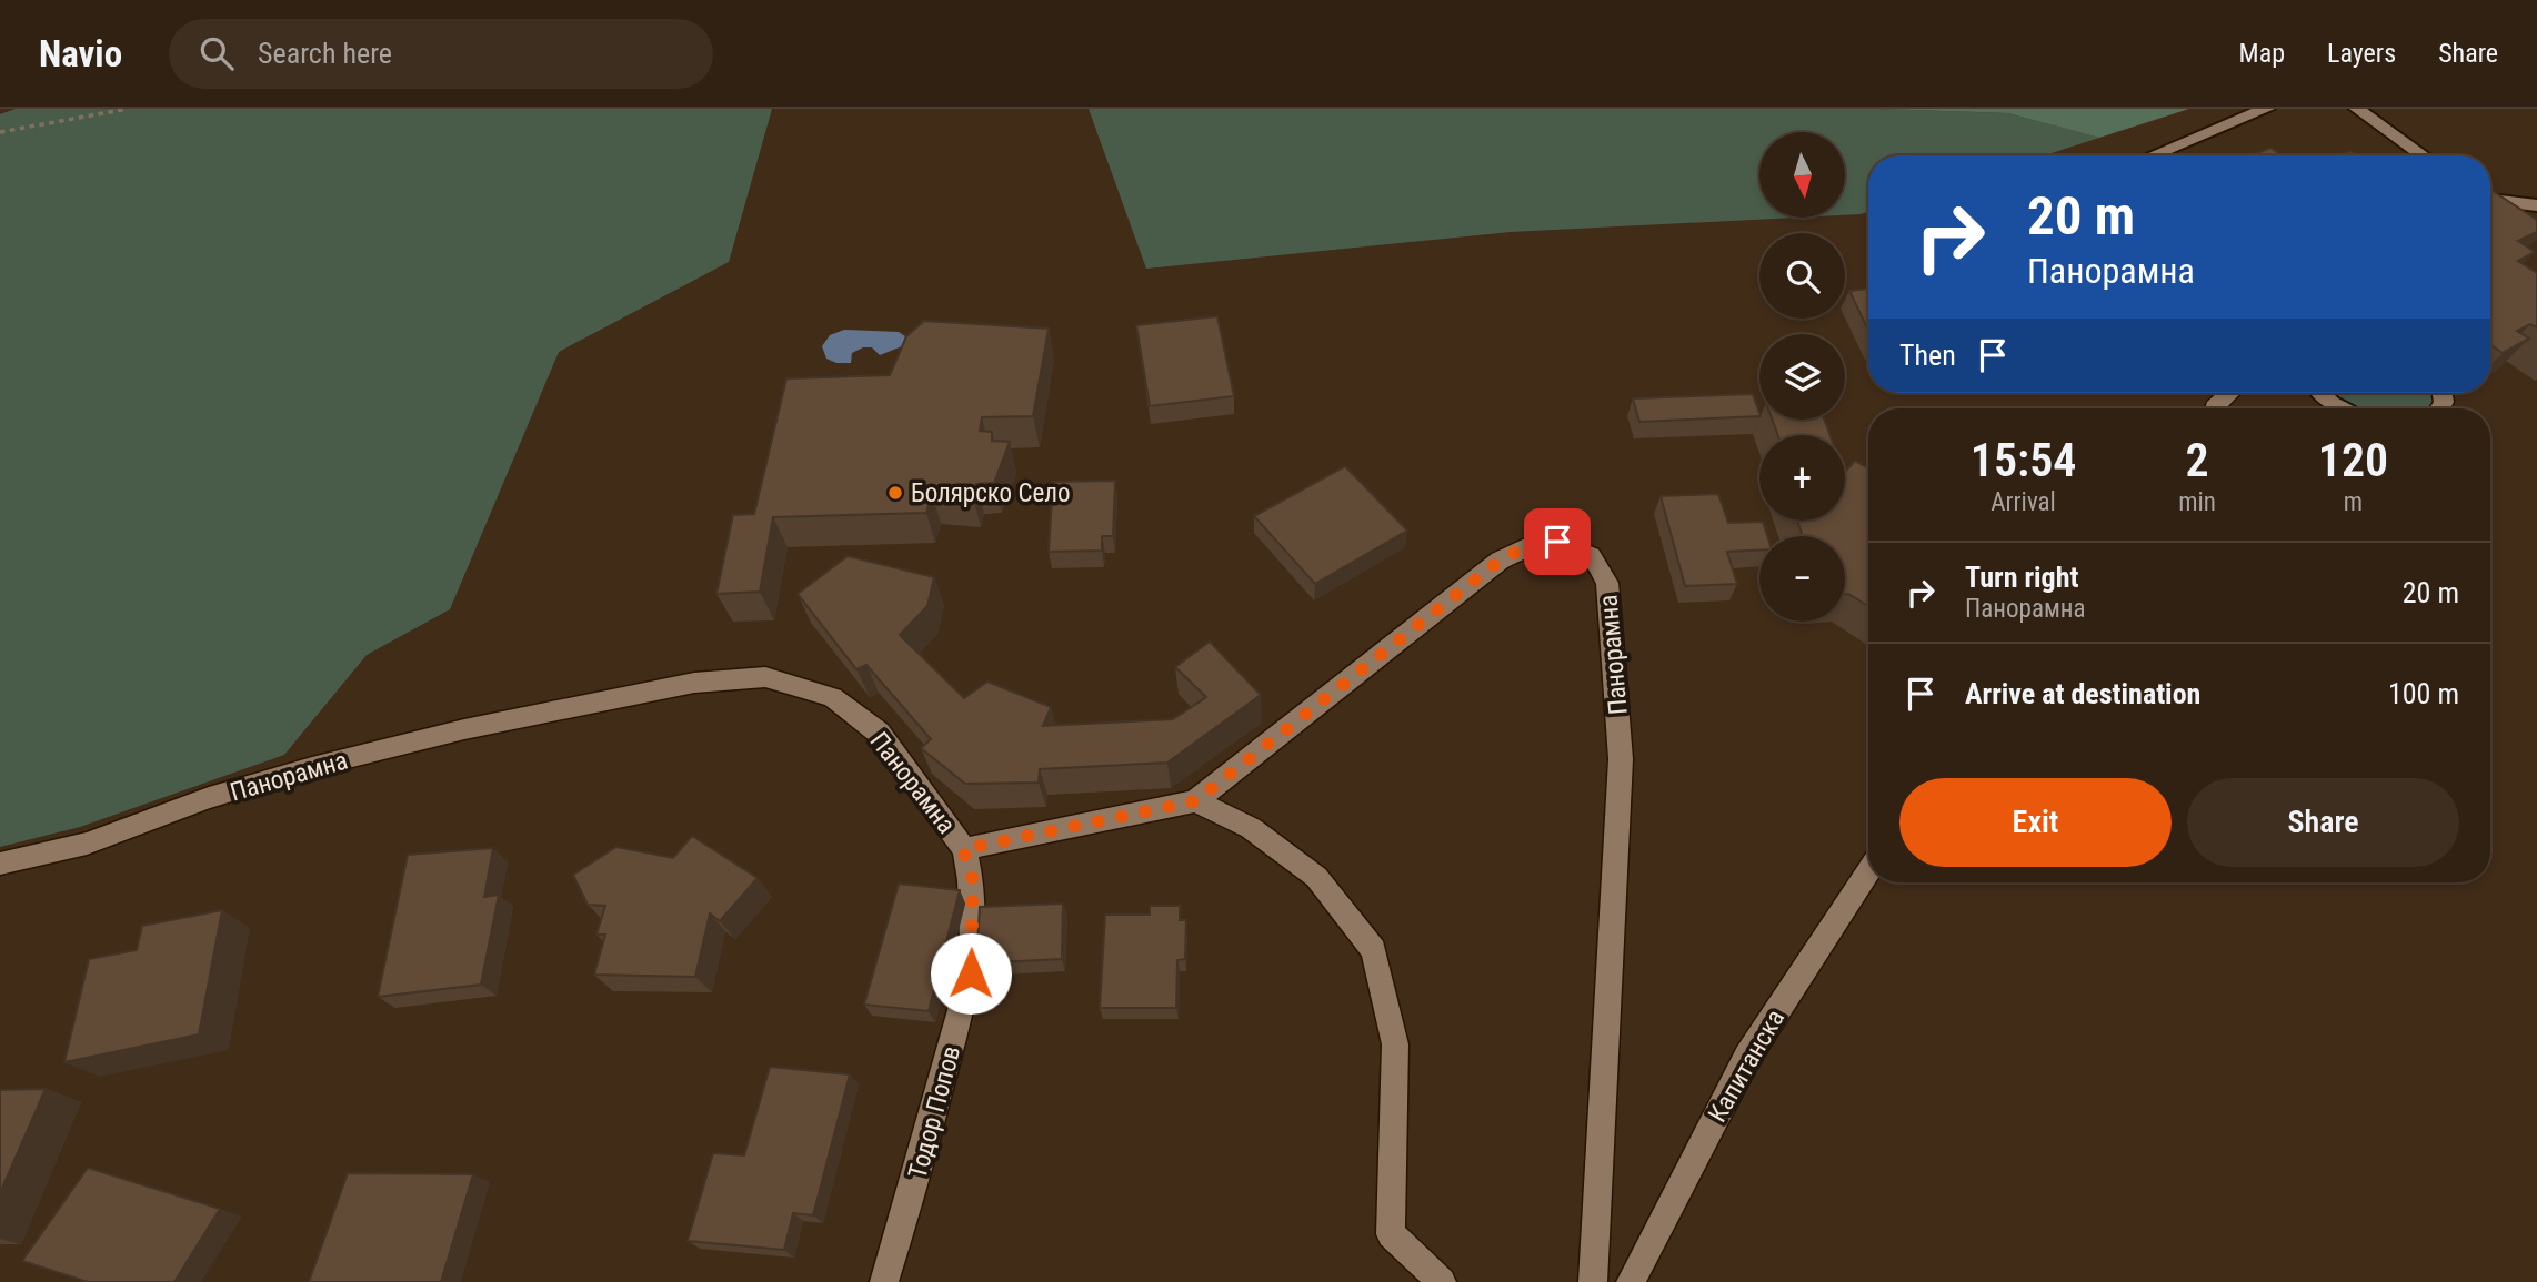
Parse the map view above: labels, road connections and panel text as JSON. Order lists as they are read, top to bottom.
{
  "streets": {
    "street": ["Панорамна", "Капитанска", "Тодор Попов"]
  },
  "crossings": [
    ["Панорамна", "Тодор Попов"]
  ],
  "places": ["Болярско Село"],
  "north": "bottom",
  "page": {
    "header": "Navio",
    "search": "Search here",
    "nav": ["Map", "Layers", "Share"],
    "map_buttons": ["+", "−"],
    "turn": ["20 m", "Панорамна"],
    "then": "Then",
    "eta": [
      "15:54",
      "Arrival",
      "2",
      "min",
      "120",
      "m"
    ],
    "list": [
      {
        "name": "Turn right",
        "note": "Панорамна",
        "value": "20 m"
      },
      {
        "name": "Arrive at destination",
        "value": "100 m"
      }
    ],
    "buttons": ["Exit", "Share"]
  }
}
